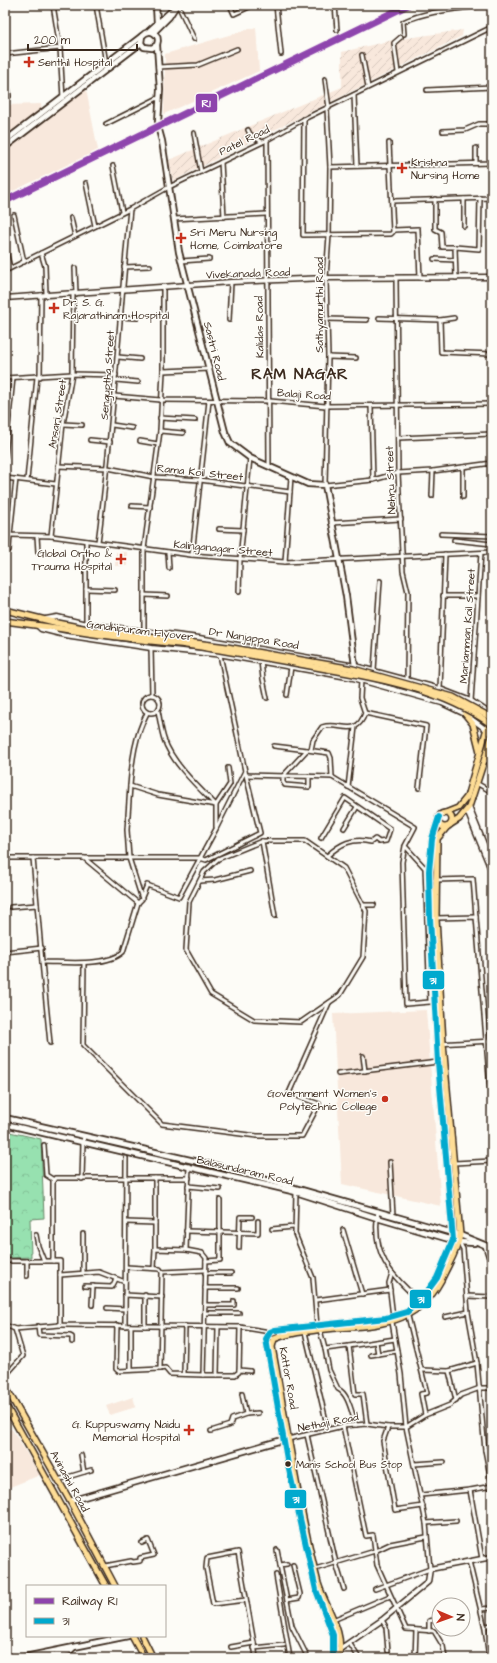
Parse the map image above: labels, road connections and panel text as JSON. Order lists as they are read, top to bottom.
{
  "streets": {
    "main road": [
      "Sathyamurthi Road",
      "Sastri Road",
      "Gandhipuram Flyover",
      "Dr Nanjappa Road",
      "Balasundaram Road",
      "Kattor Road",
      "Nethaji Road",
      "Avinashi Road"
    ],
    "street": [
      "Patel Road",
      "Vivekanada Road",
      "Kalidas Road",
      "Senguptha Street",
      "Balaji Road",
      "Ansari Street",
      "Rama Koil Street",
      "Nehru Street",
      "Kalinganagar Street",
      "Mariamman Koil Street"
    ]
  },
  "crossings": [
    ["Patel Road", "Sathyamurthi Road"],
    ["Patel Road", "Kalidas Road"],
    ["Patel Road", "Sastri Road"],
    ["Patel Road", "Senguptha Street"],
    ["Patel Road", "Ansari Street"],
    ["Vivekanada Road", "Sathyamurthi Road"],
    ["Vivekanada Road", "Kalidas Road"],
    ["Vivekanada Road", "Sastri Road"],
    ["Vivekanada Road", "Senguptha Street"],
    ["Vivekanada Road", "Ansari Street"],
    ["Vivekanada Road", "Nehru Street"],
    ["Sathyamurthi Road", "Sastri Road"],
    ["Sathyamurthi Road", "Balaji Road"],
    ["Sathyamurthi Road", "Kalinganagar Street"],
    ["Sathyamurthi Road", "Dr Nanjappa Road"],
    ["Kalidas Road", "Sastri Road"],
    ["Kalidas Road", "Balaji Road"],
    ["Sastri Road", "Balaji Road"],
    ["Senguptha Street", "Balaji Road"],
    ["Senguptha Street", "Rama Koil Street"],
    ["Senguptha Street", "Kalinganagar Street"],
    ["Balaji Road", "Nehru Street"],
    ["Ansari Street", "Rama Koil Street"],
    ["Ansari Street", "Kalinganagar Street"],
    ["Nehru Street", "Kalinganagar Street"],
    ["Nehru Street", "Dr Nanjappa Road"],
    ["Kalinganagar Street", "Mariamman Koil Street"],
    ["Mariamman Koil Street", "Dr Nanjappa Road"],
    ["Gandhipuram Flyover", "Dr Nanjappa Road"],
    ["Balasundaram Road", "Kattor Road"],
    ["Kattor Road", "Nethaji Road"],
    ["Nethaji Road", "Avinashi Road"]
  ],
  "districts": ["RAM NAGAR"],
  "places": {
    "health": [
      "Senthil Hospital",
      "Krishna Nursing Home",
      "Sri Meru Nursing Home, Coimbatore",
      "Dr. S. G. Rajarathinam Hospital",
      "Global Ortho & Trauma Hospital",
      "G. Kuppuswamy Naidu Memorial Hospital"
    ],
    "other": ["Government Women's Polytechnic College", "Manis School Bus Stop"]
  },
  "lines": ["rail line R1", "transit line 31"],
  "legend": ["Railway R1", "31"],
  "scale_bar": "200 m",
  "north": "right"
}
